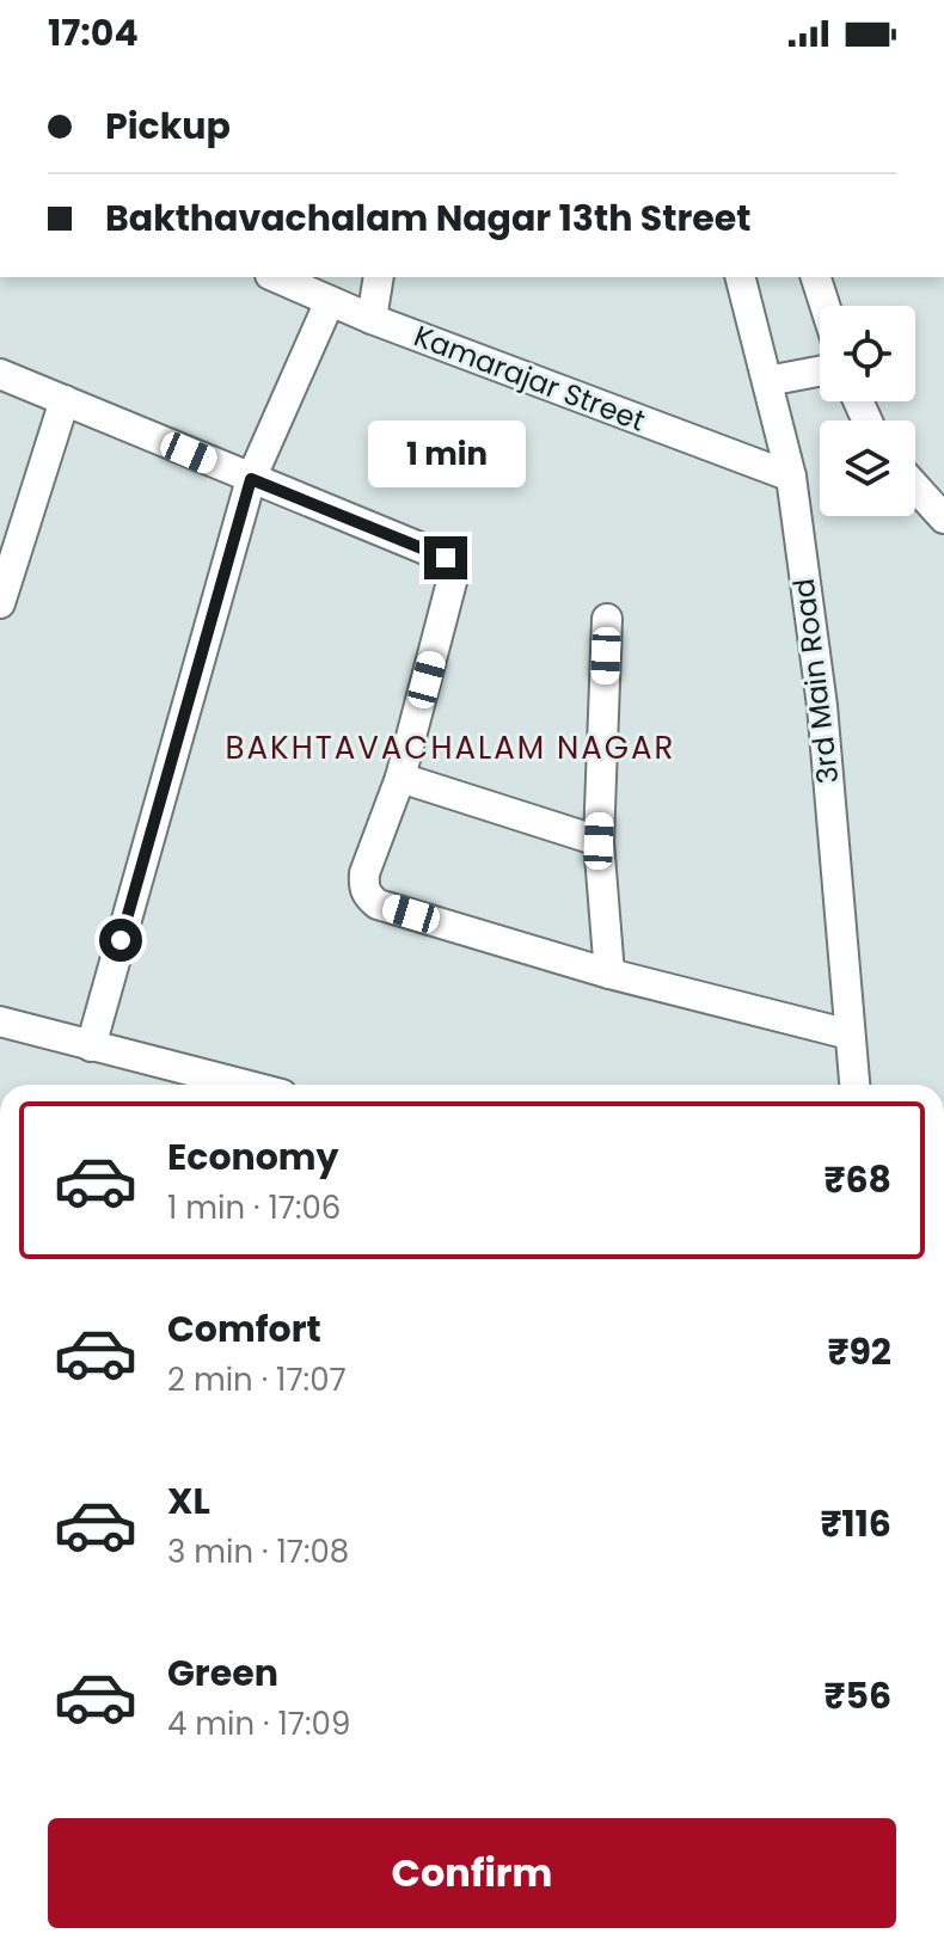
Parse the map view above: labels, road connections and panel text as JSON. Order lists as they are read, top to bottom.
{
  "streets": {
    "street": ["Kamarajar Street", "3rd Main Road"]
  },
  "crossings": [
    ["Kamarajar Street", "3rd Main Road"]
  ],
  "districts": ["BAKHTAVACHALAM NAGAR"],
  "page": {
    "status": "17:04",
    "banner": ["Pickup", "Bakthavachalam Nagar 13th Street"],
    "bubble": "1 min",
    "list": [
      {
        "name": "Economy",
        "note": "1 min · 17:06",
        "value": "₹68"
      },
      {
        "name": "Comfort",
        "note": "2 min · 17:07",
        "value": "₹92"
      },
      {
        "name": "XL",
        "note": "3 min · 17:08",
        "value": "₹116"
      },
      {
        "name": "Green",
        "note": "4 min · 17:09",
        "value": "₹56"
      }
    ],
    "buttons": "Confirm"
  }
}
